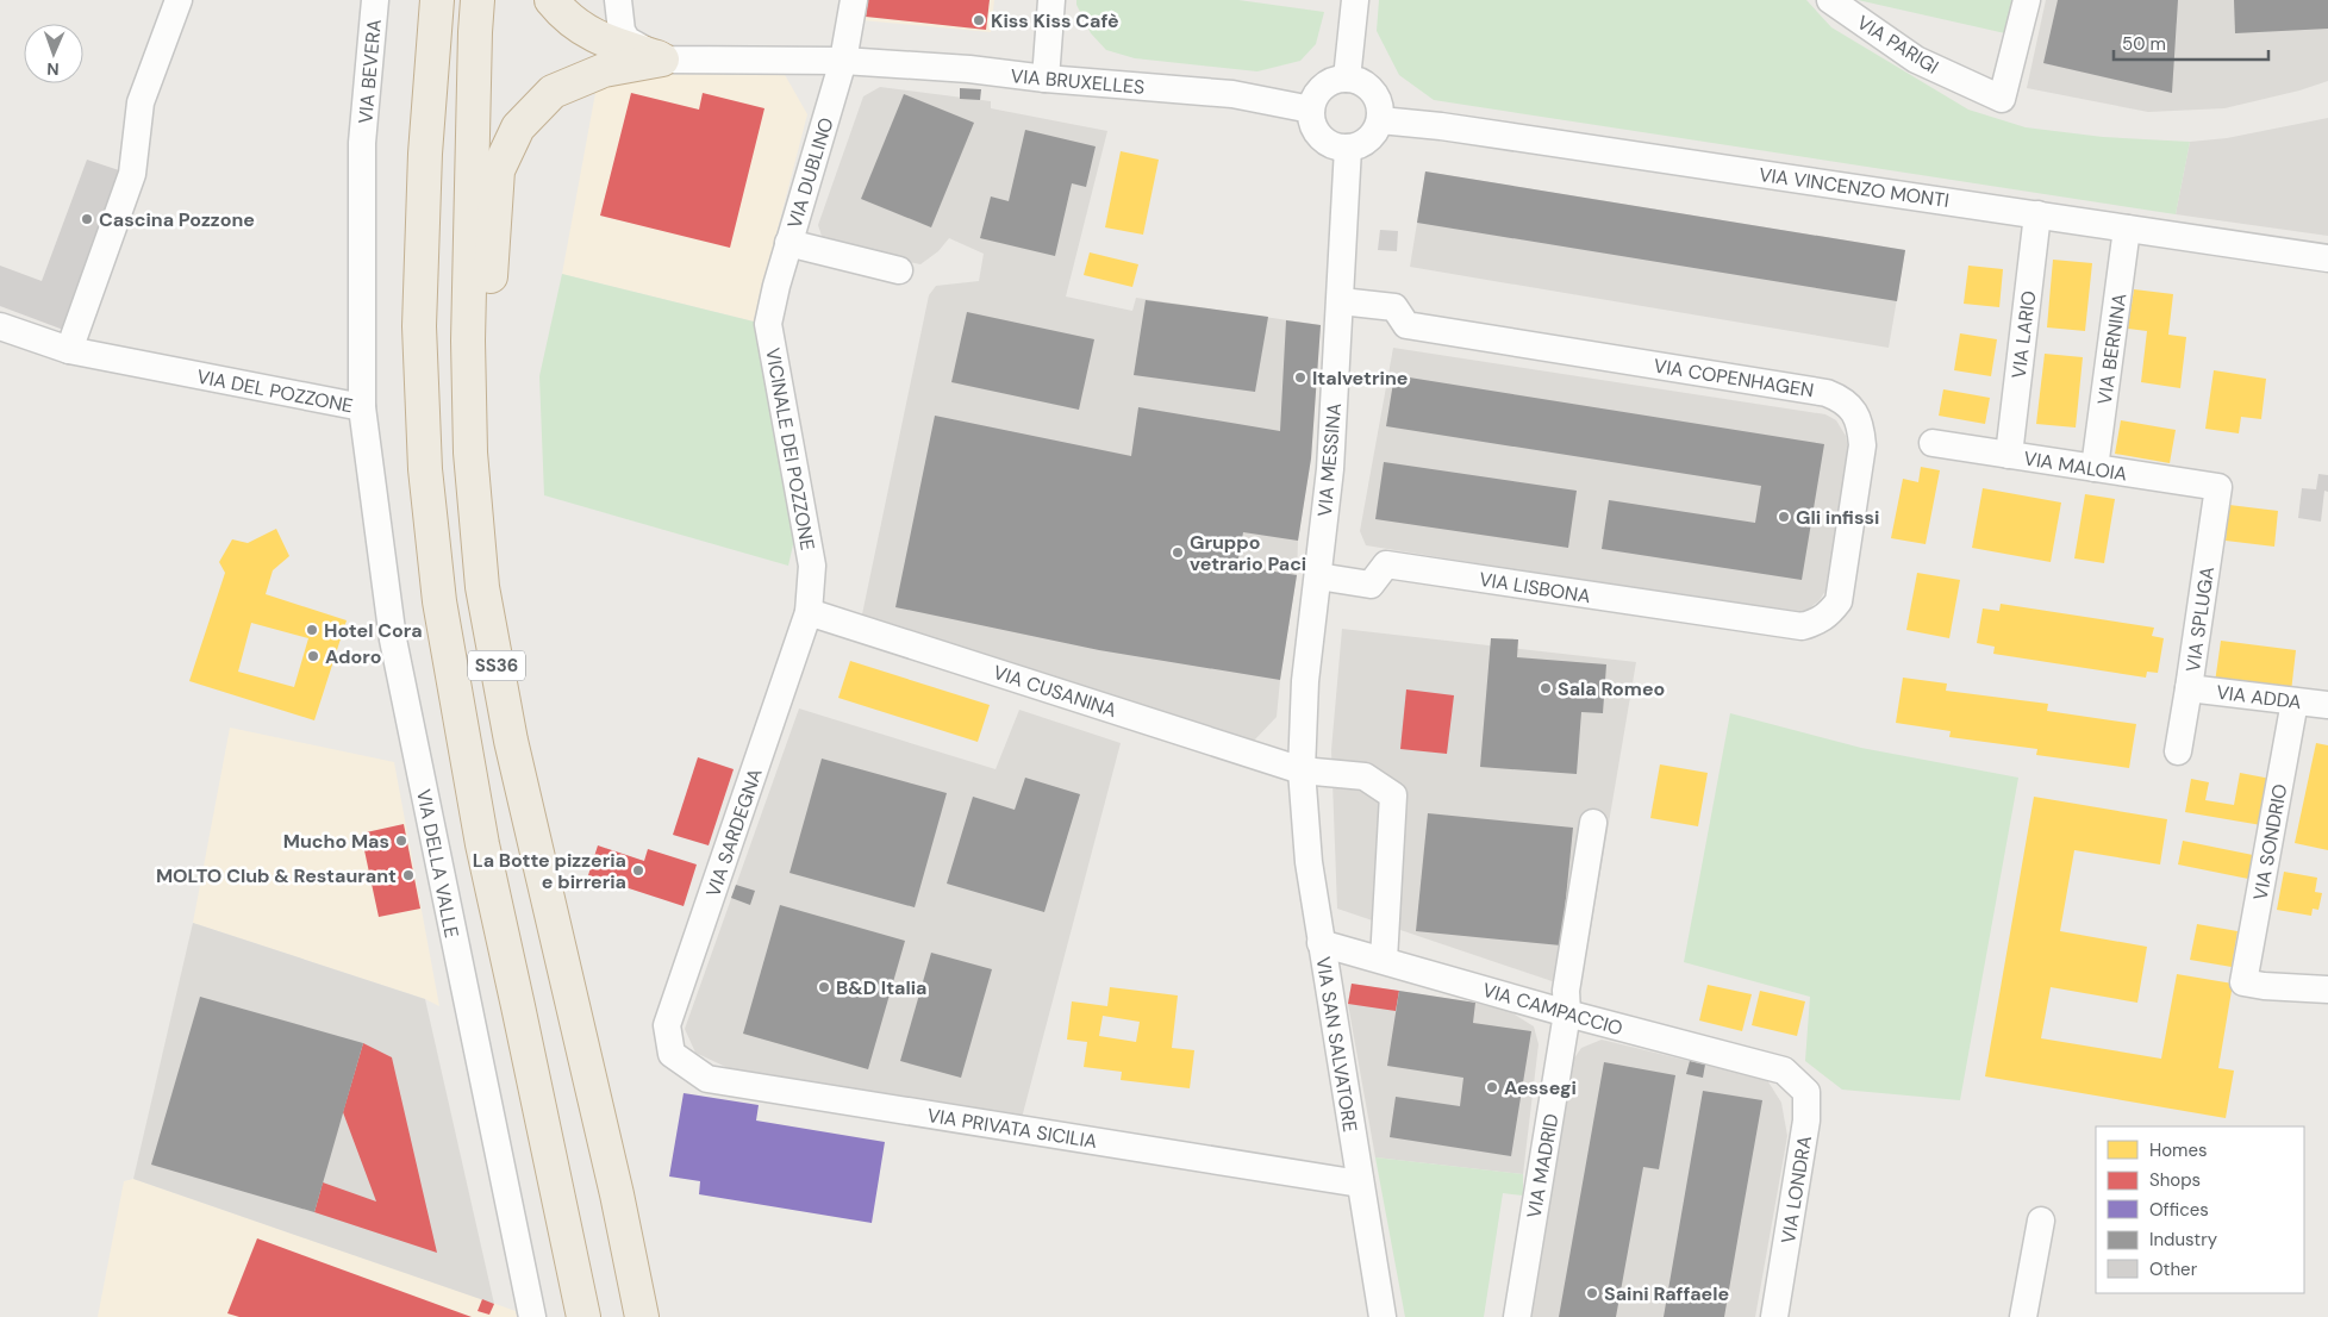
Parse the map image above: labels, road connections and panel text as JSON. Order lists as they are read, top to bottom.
{
  "streets": {
    "highway": ["SS36"],
    "street": [
      "VIA PARIGI",
      "VIA BEVERA",
      "VIA BRUXELLES",
      "VIA DUBLINO",
      "VIA VINCENZO MONTI",
      "VIA LARIO",
      "VIA BERNINA",
      "VIA COPENHAGEN",
      "VIA DEL POZZONE",
      "VICINALE DEI POZZONE",
      "VIA MESSINA",
      "VIA MALOIA",
      "VIA LISBONA",
      "VIA SPLUGA",
      "VIA CUSANINA",
      "VIA ADDA",
      "VIA SARDEGNA",
      "VIA SONDRIO",
      "VIA DELLA VALLE",
      "VIA CAMPACCIO",
      "VIA SAN SALVATORE",
      "VIA PRIVATA SICILIA",
      "VIA MADRID",
      "VIA LONDRA"
    ]
  },
  "crossings": [
    ["VIA BEVERA", "VIA DEL POZZONE"],
    ["VIA BRUXELLES", "VIA DUBLINO"],
    ["VIA BRUXELLES", "VIA VINCENZO MONTI"],
    ["VIA BRUXELLES", "VIA MESSINA"],
    ["VIA DUBLINO", "VICINALE DEI POZZONE"],
    ["VIA VINCENZO MONTI", "VIA LARIO"],
    ["VIA VINCENZO MONTI", "VIA BERNINA"],
    ["VIA VINCENZO MONTI", "VIA MESSINA"],
    ["VIA LARIO", "VIA MALOIA"],
    ["VIA BERNINA", "VIA MALOIA"],
    ["VIA COPENHAGEN", "VIA MESSINA"],
    ["VIA COPENHAGEN", "VIA LISBONA"],
    ["VIA DEL POZZONE", "VIA DELLA VALLE"],
    ["VICINALE DEI POZZONE", "VIA CUSANINA"],
    ["VICINALE DEI POZZONE", "VIA SARDEGNA"],
    ["VIA MESSINA", "VIA LISBONA"],
    ["VIA MESSINA", "VIA CUSANINA"],
    ["VIA MESSINA", "VIA SAN SALVATORE"],
    ["VIA MALOIA", "VIA SPLUGA"],
    ["VIA SPLUGA", "VIA ADDA"],
    ["VIA CUSANINA", "VIA SARDEGNA"],
    ["VIA CUSANINA", "VIA CAMPACCIO"],
    ["VIA CUSANINA", "VIA SAN SALVATORE"],
    ["VIA ADDA", "VIA SONDRIO"],
    ["VIA SARDEGNA", "VIA PRIVATA SICILIA"],
    ["VIA CAMPACCIO", "VIA SAN SALVATORE"],
    ["VIA CAMPACCIO", "VIA MADRID"],
    ["VIA CAMPACCIO", "VIA LONDRA"],
    ["VIA SAN SALVATORE", "VIA PRIVATA SICILIA"]
  ],
  "places": [
    "Kiss Kiss Cafè",
    "Cascina Pozzone",
    "Italvetrine",
    "Gli infissi",
    "Gruppo vetrario Paci",
    "Hotel Cora",
    "Adoro",
    "Sala Romeo",
    "Mucho Mas",
    "La Botte pizzeria e birreria",
    "MOLTO Club & Restaurant",
    "B&D Italia",
    "Aessegi",
    "Saini Raffaele"
  ],
  "legend": [
    "Homes",
    "Shops",
    "Offices",
    "Industry",
    "Other"
  ],
  "scale_bar": "50 m",
  "north": "bottom"
}
